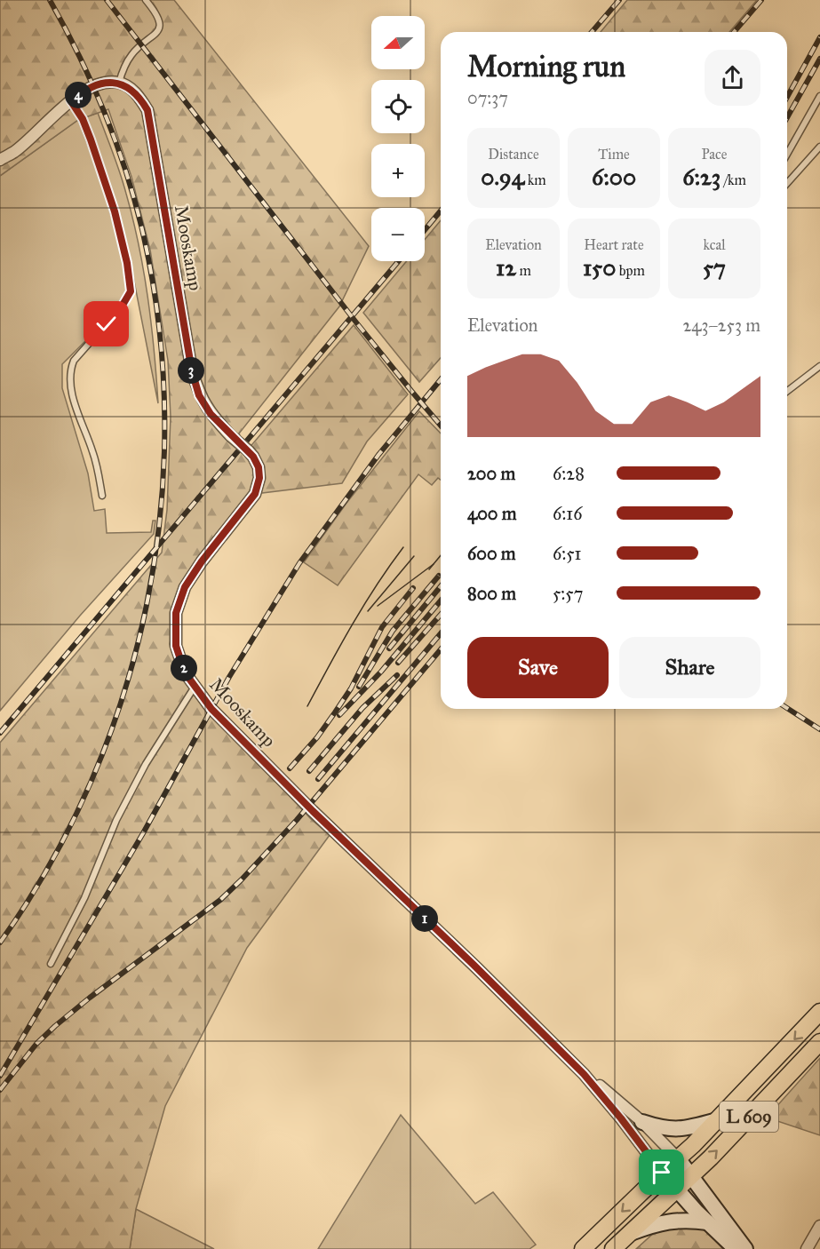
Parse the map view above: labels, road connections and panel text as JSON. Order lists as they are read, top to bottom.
{
  "streets": {
    "main road": ["L 609"],
    "street": ["Mooskamp"]
  },
  "crossings": [
    ["Mooskamp", "L 609"]
  ],
  "north": "left",
  "page": {
    "map_buttons": ["+", "−"],
    "heading": ["Morning run", "07:37"],
    "pins": [
      "4",
      "3",
      "2",
      "1"
    ],
    "stats": [
      ["Distance", "0.94 km"],
      ["Time", "6:00"],
      ["Pace", "6:23 /km"],
      ["Elevation", "12 m"],
      ["Heart rate", "150 bpm"],
      ["kcal", "57"]
    ],
    "chart": ["Elevation", "243–253 m"],
    "list": [
      {
        "name": "200 m",
        "note": "6:28"
      },
      {
        "name": "400 m",
        "note": "6:16"
      },
      {
        "name": "600 m",
        "note": "6:51"
      },
      {
        "name": "800 m",
        "note": "5:57"
      }
    ],
    "buttons": ["Save", "Share"]
  }
}
